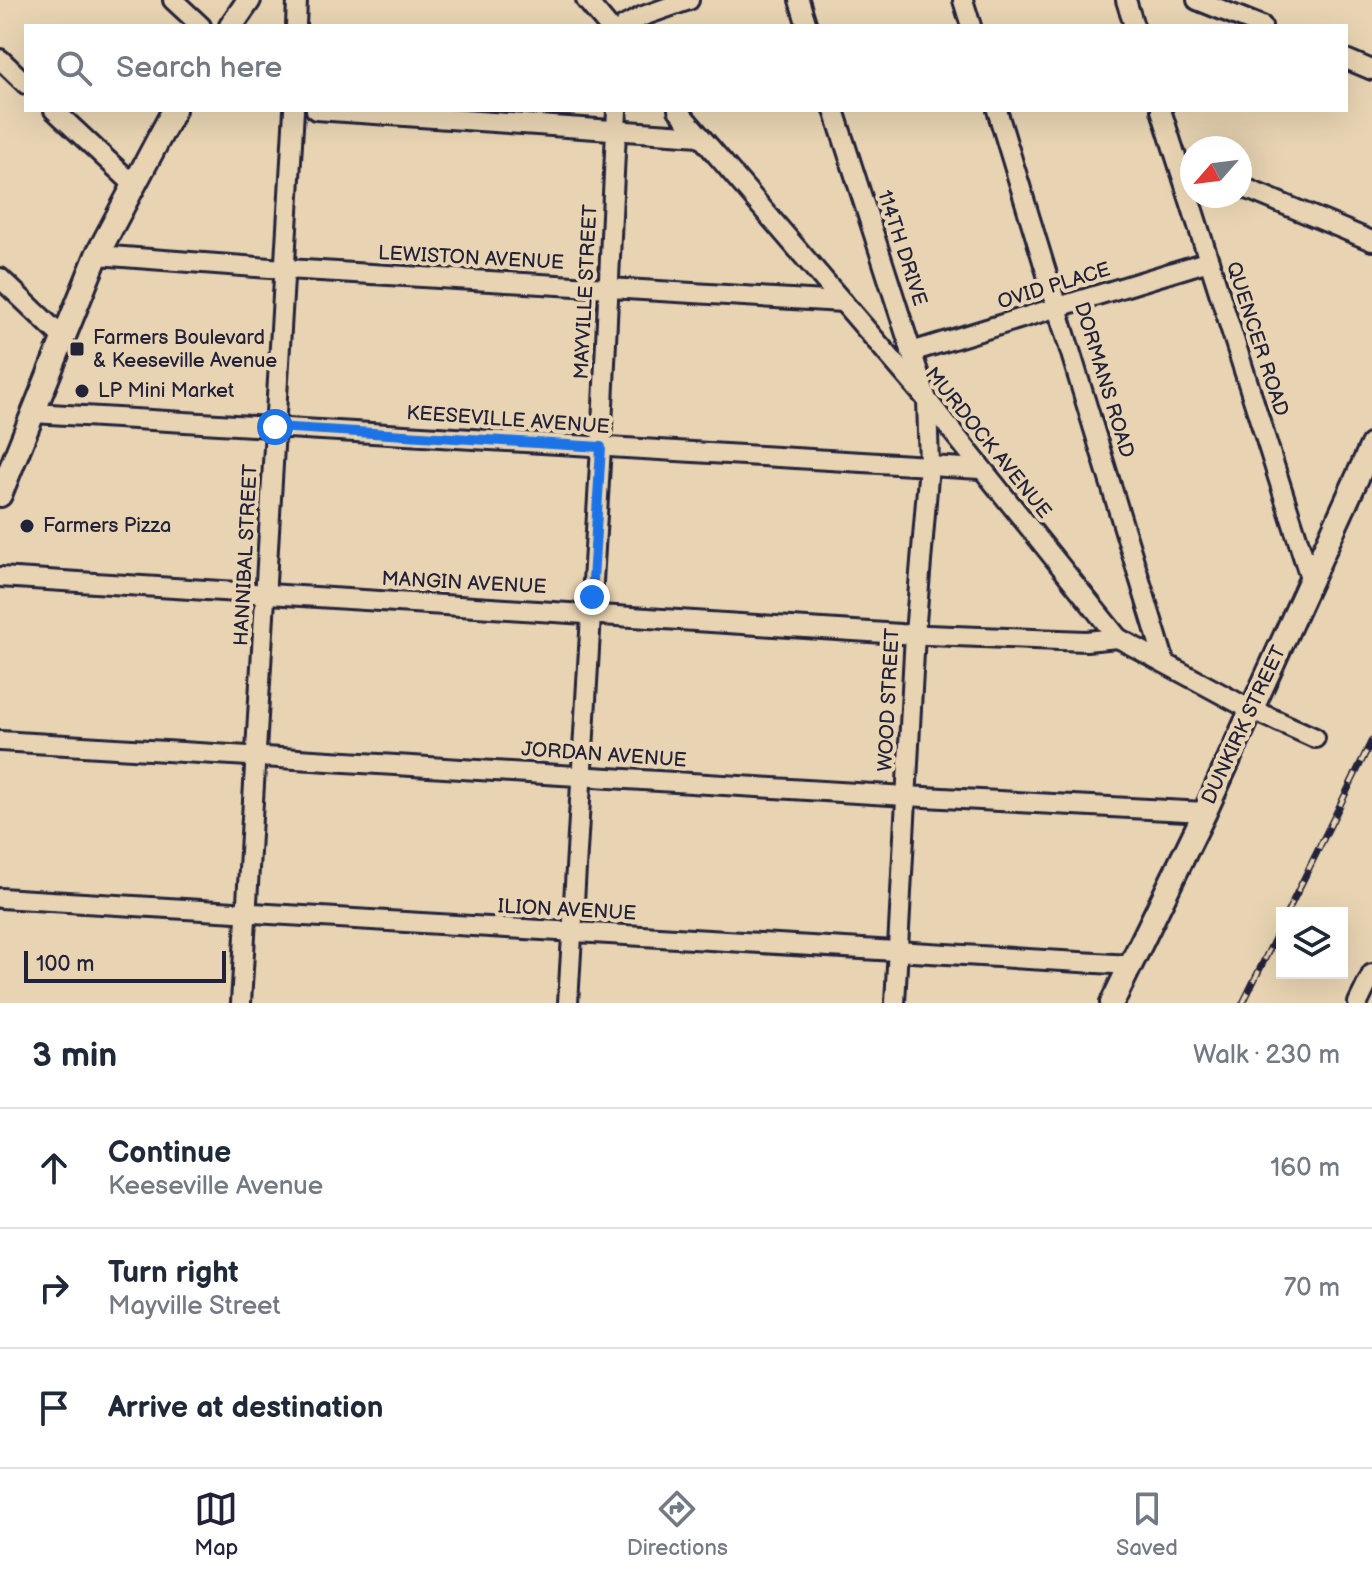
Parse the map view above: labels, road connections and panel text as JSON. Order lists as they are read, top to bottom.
{
  "streets": {
    "main road": ["DUNKIRK STREET"],
    "street": [
      "114TH DRIVE",
      "LEWISTON AVENUE",
      "OVID PLACE",
      "MAYVILLE STREET",
      "QUENCER ROAD",
      "DORMANS ROAD",
      "KEESEVILLE AVENUE",
      "MURDOCK AVENUE",
      "HANNIBAL STREET",
      "MANGIN AVENUE",
      "WOOD STREET",
      "JORDAN AVENUE",
      "ILION AVENUE"
    ]
  },
  "crossings": [
    ["114TH DRIVE", "OVID PLACE"],
    ["114TH DRIVE", "MURDOCK AVENUE"],
    ["114TH DRIVE", "WOOD STREET"],
    ["LEWISTON AVENUE", "MAYVILLE STREET"],
    ["LEWISTON AVENUE", "MURDOCK AVENUE"],
    ["LEWISTON AVENUE", "HANNIBAL STREET"],
    ["OVID PLACE", "QUENCER ROAD"],
    ["OVID PLACE", "DORMANS ROAD"],
    ["MAYVILLE STREET", "KEESEVILLE AVENUE"],
    ["MAYVILLE STREET", "MANGIN AVENUE"],
    ["MAYVILLE STREET", "JORDAN AVENUE"],
    ["MAYVILLE STREET", "ILION AVENUE"],
    ["QUENCER ROAD", "DUNKIRK STREET"],
    ["DORMANS ROAD", "MURDOCK AVENUE"],
    ["KEESEVILLE AVENUE", "MURDOCK AVENUE"],
    ["KEESEVILLE AVENUE", "HANNIBAL STREET"],
    ["KEESEVILLE AVENUE", "WOOD STREET"],
    ["MURDOCK AVENUE", "MANGIN AVENUE"],
    ["MURDOCK AVENUE", "WOOD STREET"],
    ["MURDOCK AVENUE", "DUNKIRK STREET"],
    ["HANNIBAL STREET", "MANGIN AVENUE"],
    ["HANNIBAL STREET", "JORDAN AVENUE"],
    ["HANNIBAL STREET", "ILION AVENUE"],
    ["MANGIN AVENUE", "WOOD STREET"],
    ["WOOD STREET", "JORDAN AVENUE"],
    ["WOOD STREET", "ILION AVENUE"],
    ["DUNKIRK STREET", "JORDAN AVENUE"],
    ["DUNKIRK STREET", "ILION AVENUE"]
  ],
  "places": {
    "transit": ["Farmers Boulevard & Keeseville Avenue"],
    "other": ["LP Mini Market", "Farmers Pizza"]
  },
  "scale_bar": "100 m",
  "north": "bottom left",
  "page": {
    "search": "Search here",
    "scale": "100 m",
    "heading": ["3 min", "Walk · 230 m"],
    "list": [
      ["Continue", "Keeseville Avenue", "160 m"],
      ["Turn right", "Mayville Street", "70 m"],
      "Arrive at destination"
    ],
    "nav": ["Map", "Directions", "Saved"]
  }
}
